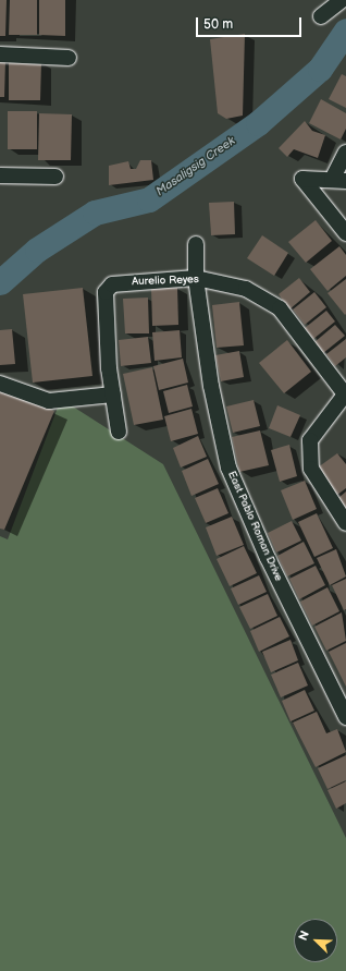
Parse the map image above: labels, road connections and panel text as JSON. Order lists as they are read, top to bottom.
{
  "streets": {
    "street": ["Aurelio Reyes", "East Pablo Roman Drive"]
  },
  "crossings": [
    ["Aurelio Reyes", "East Pablo Roman Drive"]
  ],
  "water": ["Masaligsig Creek"],
  "scale_bar": "50 m",
  "north": "top left"
}
